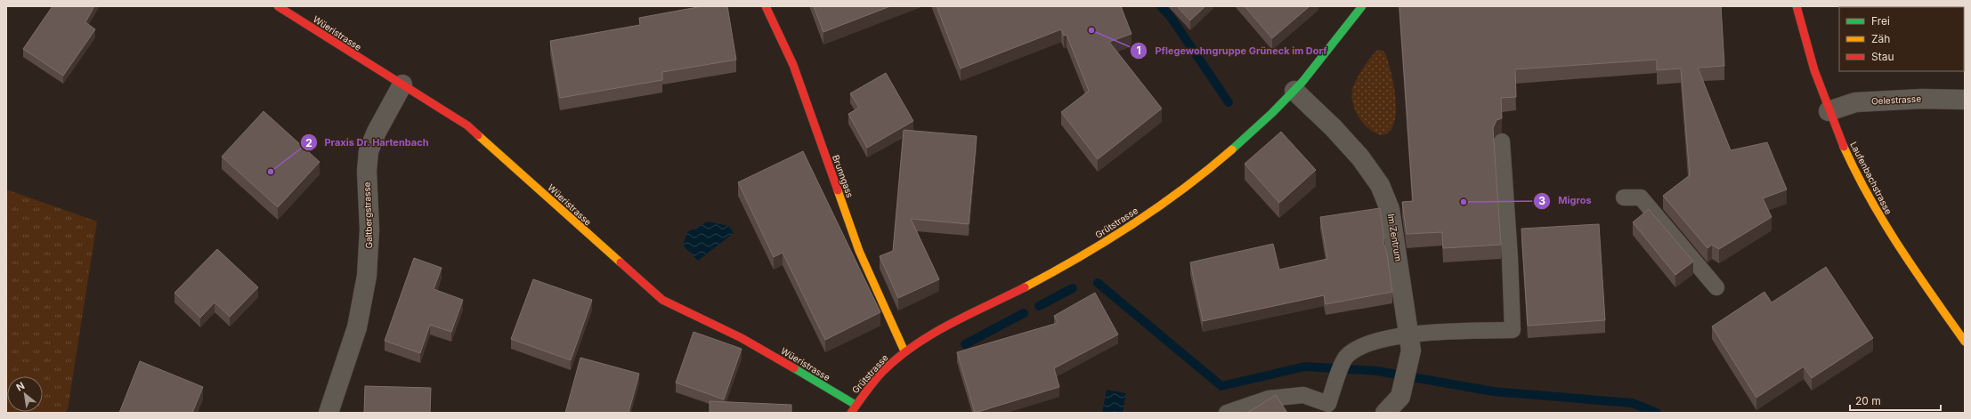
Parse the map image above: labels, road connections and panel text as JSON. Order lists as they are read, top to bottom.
{
  "streets": {
    "street": [
      "Wüeristrasse",
      "Oelestrasse",
      "Brunngass",
      "Laufenbachstrasse",
      "Galtbergstrasse",
      "Grütstrasse",
      "Im Zentrum"
    ]
  },
  "crossings": [
    ["Wüeristrasse", "Galtbergstrasse"],
    ["Wüeristrasse", "Grütstrasse"],
    ["Oelestrasse", "Laufenbachstrasse"],
    ["Brunngass", "Grütstrasse"],
    ["Grütstrasse", "Im Zentrum"]
  ],
  "places": ["Pflegewohngruppe Grüneck im Dorf", "Praxis Dr. Hartenbach", "Migros"],
  "legend": ["Frei", "Zäh", "Stau"],
  "scale_bar": "20 m",
  "north": "top left"
}
